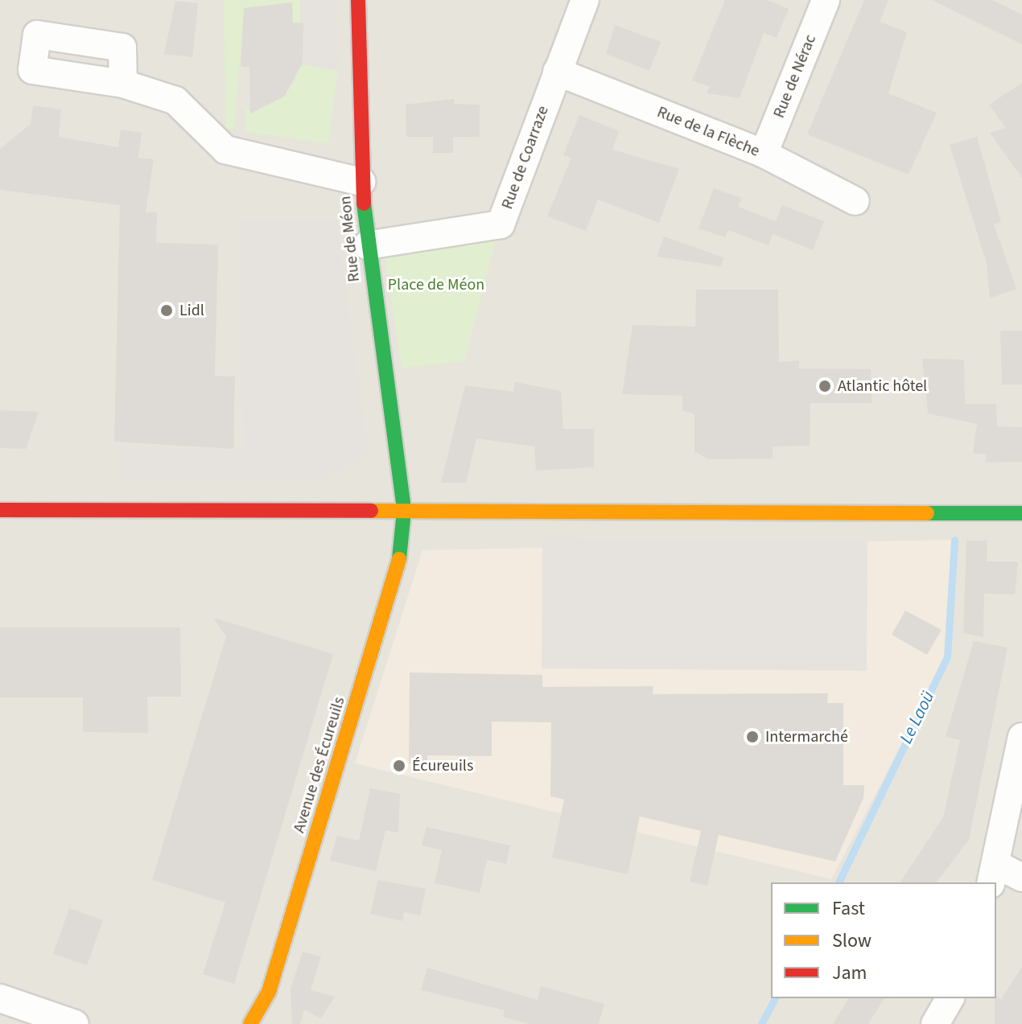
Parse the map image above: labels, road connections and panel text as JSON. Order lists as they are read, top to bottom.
{
  "streets": {
    "street": [
      "Rue de Nérac",
      "Rue de la Flèche",
      "Rue de Coarraze",
      "Rue de Méon",
      "Avenue des Écureuils"
    ]
  },
  "crossings": [
    ["Rue de Nérac", "Rue de la Flèche"],
    ["Rue de la Flèche", "Rue de Coarraze"],
    ["Rue de Coarraze", "Rue de Méon"],
    ["Rue de Méon", "Avenue des Écureuils"]
  ],
  "water": ["Le Laoü"],
  "parks": ["Place de Méon"],
  "places": [
    "Lidl",
    "Atlantic hôtel",
    "Intermarché",
    "Écureuils"
  ],
  "legend": ["Fast", "Slow", "Jam"]
}
